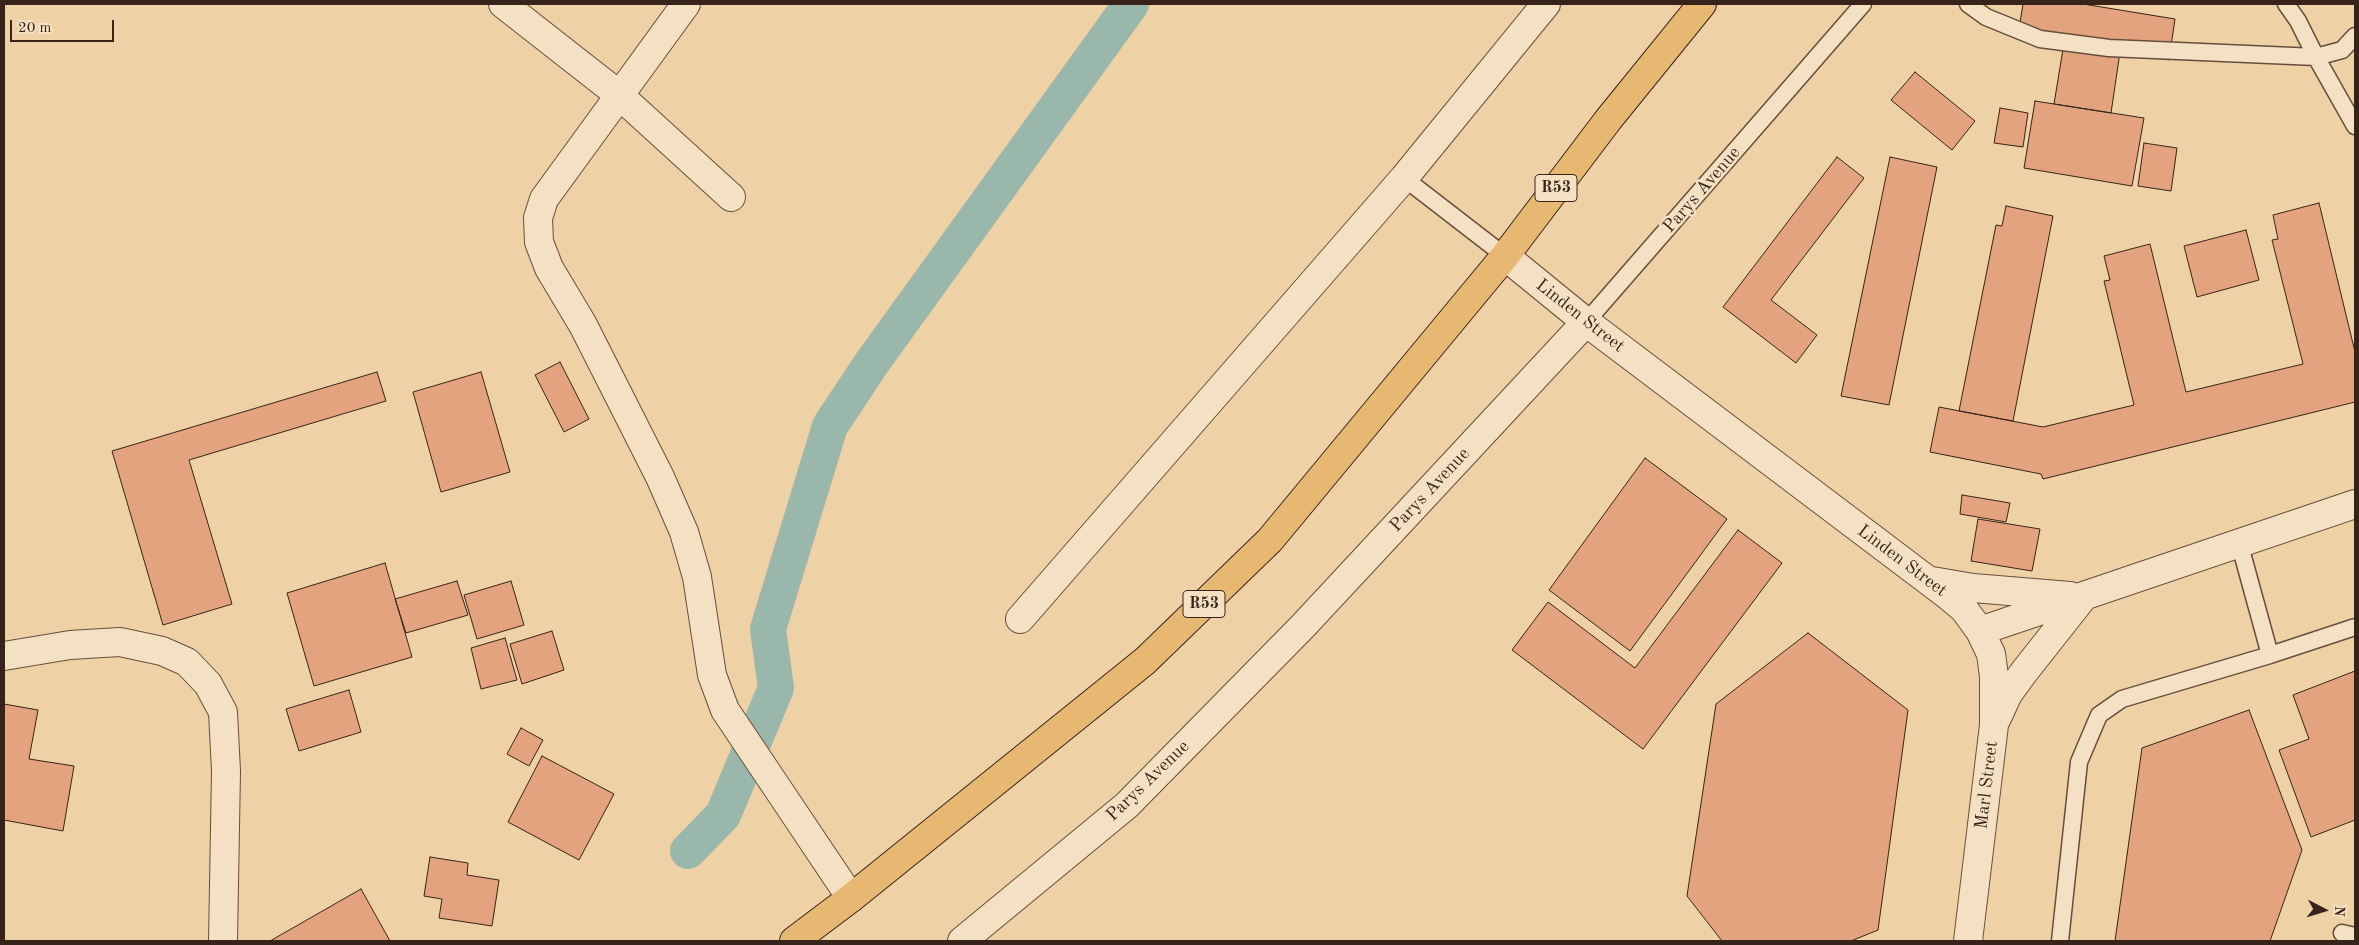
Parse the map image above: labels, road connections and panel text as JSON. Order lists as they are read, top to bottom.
{
  "streets": {
    "main road": ["R53"],
    "street": ["Parys Avenue", "Linden Street", "Marl Street"]
  },
  "crossings": [
    ["R53", "Linden Street"],
    ["Parys Avenue", "Linden Street"],
    ["Linden Street", "Marl Street"]
  ],
  "scale_bar": "20 m",
  "north": "right"
}
